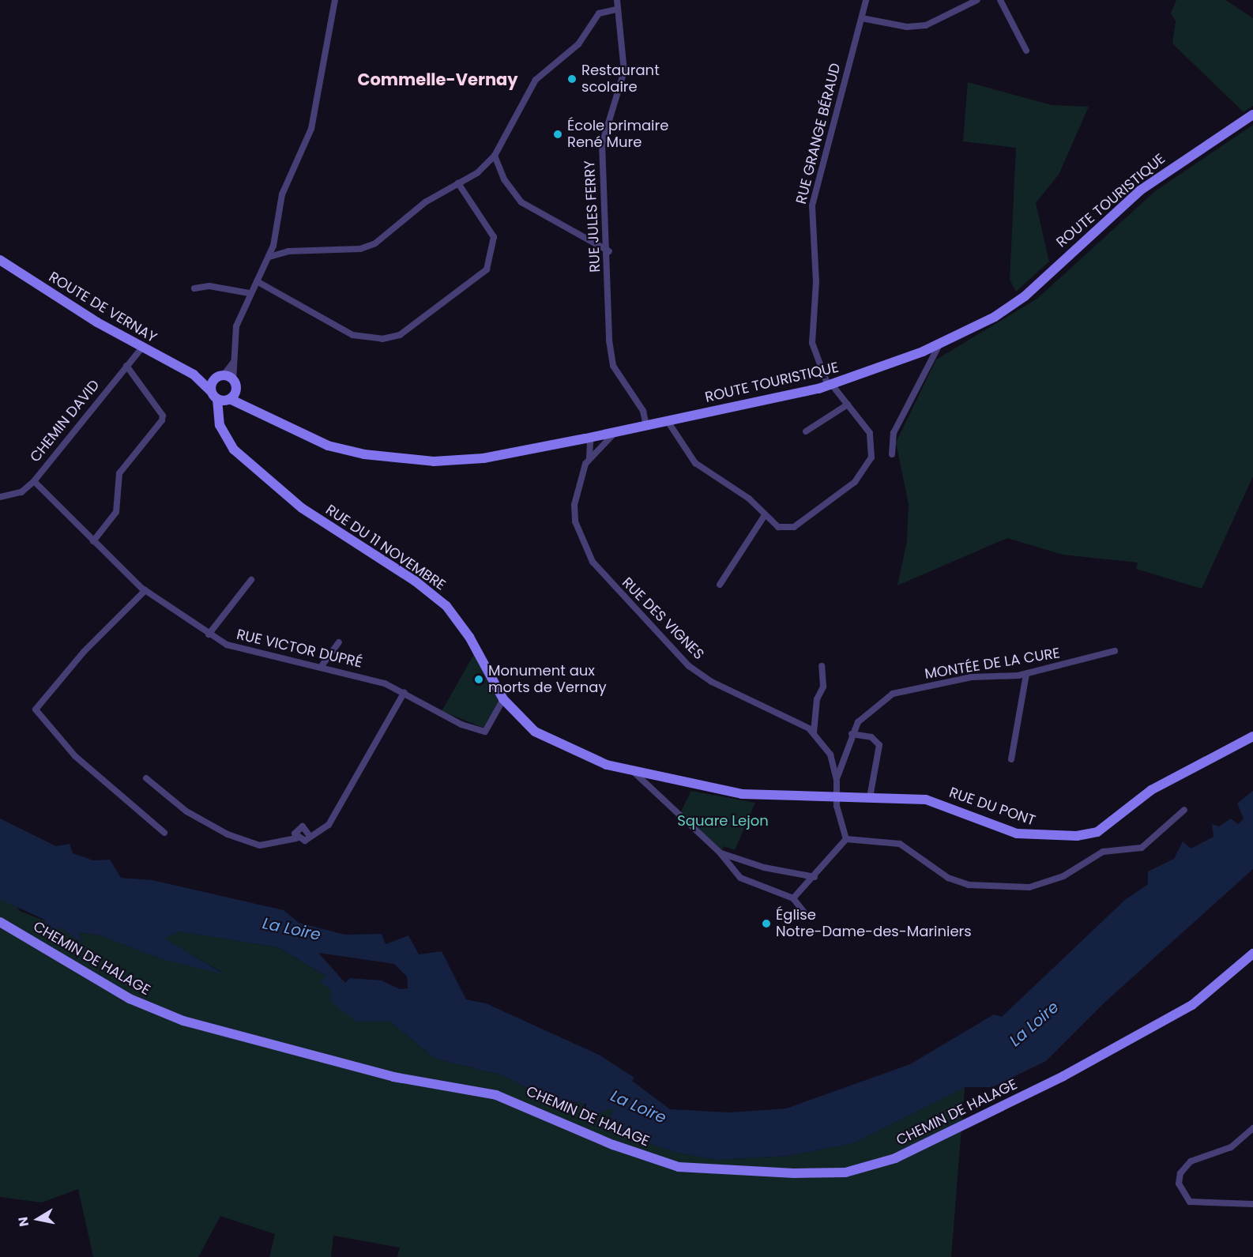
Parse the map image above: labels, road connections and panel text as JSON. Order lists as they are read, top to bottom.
{
  "streets": {
    "street": [
      "RUE GRANGE BÉRAUD",
      "ROUTE TOURISTIQUE",
      "RUE JULES FERRY",
      "ROUTE DE VERNAY",
      "CHEMIN DAVID",
      "RUE DU 11 NOVEMBRE",
      "RUE DES VIGNES",
      "RUE VICTOR DUPRÉ",
      "MONTÉE DE LA CURE",
      "RUE DU PONT",
      "CHEMIN DE HALAGE"
    ]
  },
  "crossings": [
    ["RUE GRANGE BÉRAUD", "ROUTE TOURISTIQUE"],
    ["ROUTE TOURISTIQUE", "RUE JULES FERRY"],
    ["ROUTE TOURISTIQUE", "ROUTE DE VERNAY"],
    ["ROUTE TOURISTIQUE", "RUE DU 11 NOVEMBRE"],
    ["ROUTE TOURISTIQUE", "RUE DES VIGNES"],
    ["ROUTE DE VERNAY", "CHEMIN DAVID"],
    ["ROUTE DE VERNAY", "RUE DU 11 NOVEMBRE"],
    ["CHEMIN DAVID", "RUE VICTOR DUPRÉ"],
    ["RUE DU 11 NOVEMBRE", "RUE DES VIGNES"],
    ["RUE DU 11 NOVEMBRE", "RUE VICTOR DUPRÉ"],
    ["RUE DU 11 NOVEMBRE", "RUE DU PONT"],
    ["RUE DES VIGNES", "MONTÉE DE LA CURE"],
    ["RUE DES VIGNES", "RUE DU PONT"]
  ],
  "districts": ["Commelle-Vernay"],
  "water": ["La Loire"],
  "parks": ["Square Lejon"],
  "places": [
    "Restaurant scolaire",
    "École primaire René Mure",
    "Monument aux morts de Vernay",
    "Église Notre-Dame-des-Mariniers"
  ],
  "north": "left"
}
